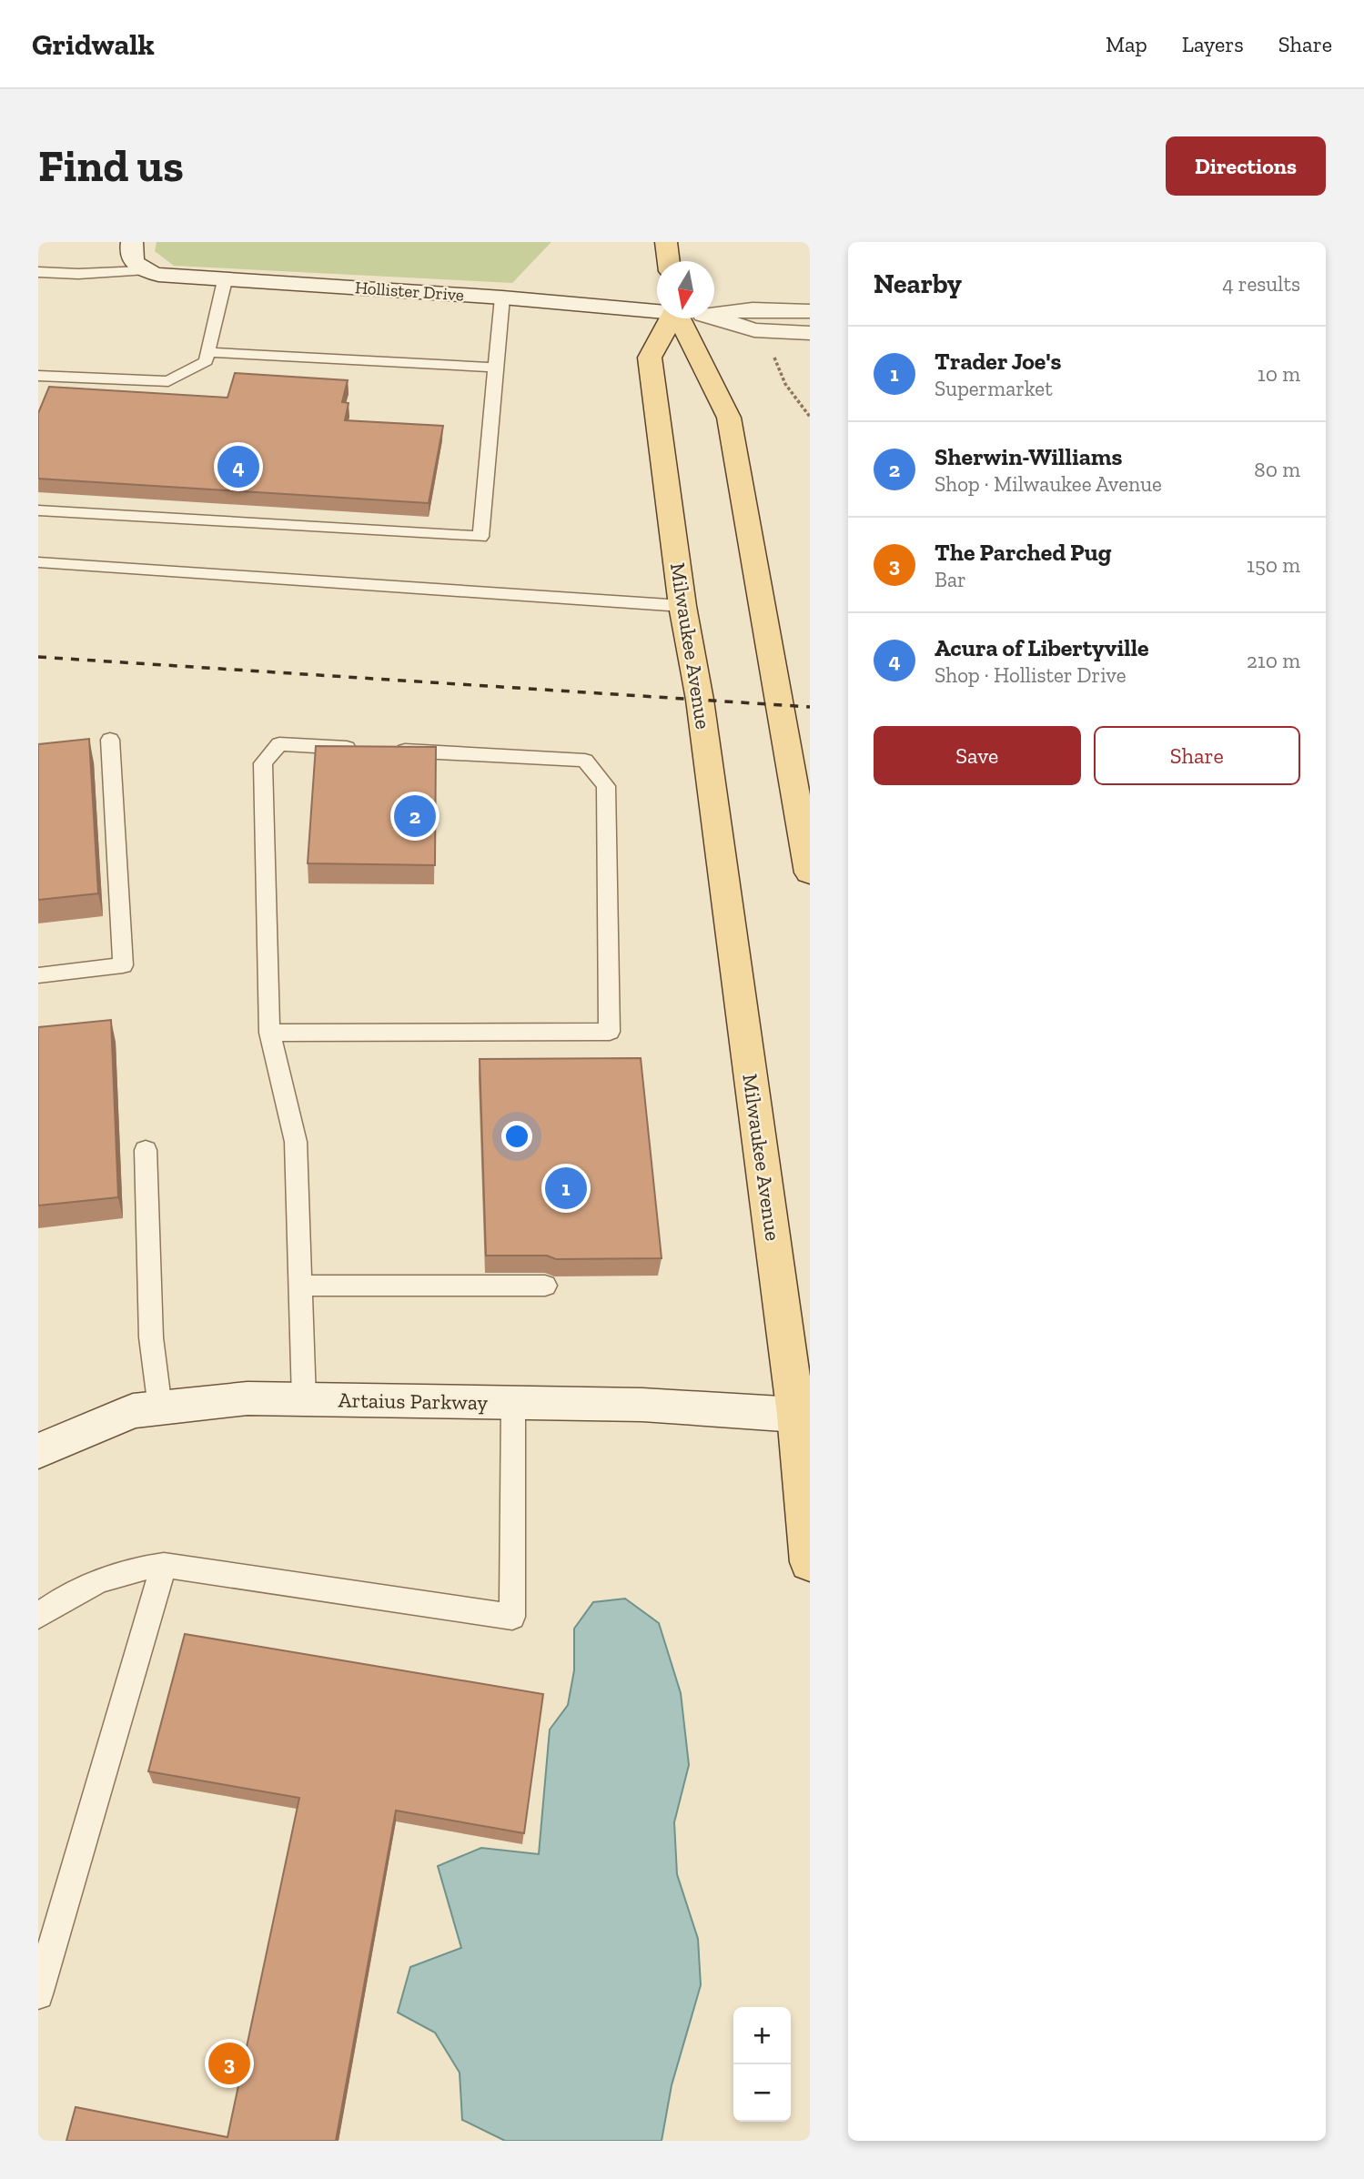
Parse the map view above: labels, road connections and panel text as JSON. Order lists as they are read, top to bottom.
{
  "streets": {
    "main road": ["Milwaukee Avenue"],
    "street": ["Hollister Drive", "Artaius Parkway"]
  },
  "crossings": [
    ["Milwaukee Avenue", "Artaius Parkway"]
  ],
  "north": "bottom",
  "page": {
    "header": "Gridwalk",
    "nav": ["Map", "Layers", "Share"],
    "buttons": [
      "Directions",
      ["Save", "Share"]
    ],
    "title": "Find us",
    "heading": ["Nearby", "4 results"],
    "list": [
      {
        "mark": "1",
        "name": "Trader Joe's",
        "note": "Supermarket",
        "value": "10 m"
      },
      {
        "mark": "2",
        "name": "Sherwin-Williams",
        "note": "Shop · Milwaukee Avenue",
        "value": "80 m"
      },
      {
        "mark": "3",
        "name": "The Parched Pug",
        "note": "Bar",
        "value": "150 m"
      },
      {
        "mark": "4",
        "name": "Acura of Libertyville",
        "note": "Shop · Hollister Drive",
        "value": "210 m"
      }
    ],
    "pins": [
      "4",
      "2",
      "1",
      "3"
    ],
    "map_buttons": ["+", "−"]
  }
}
